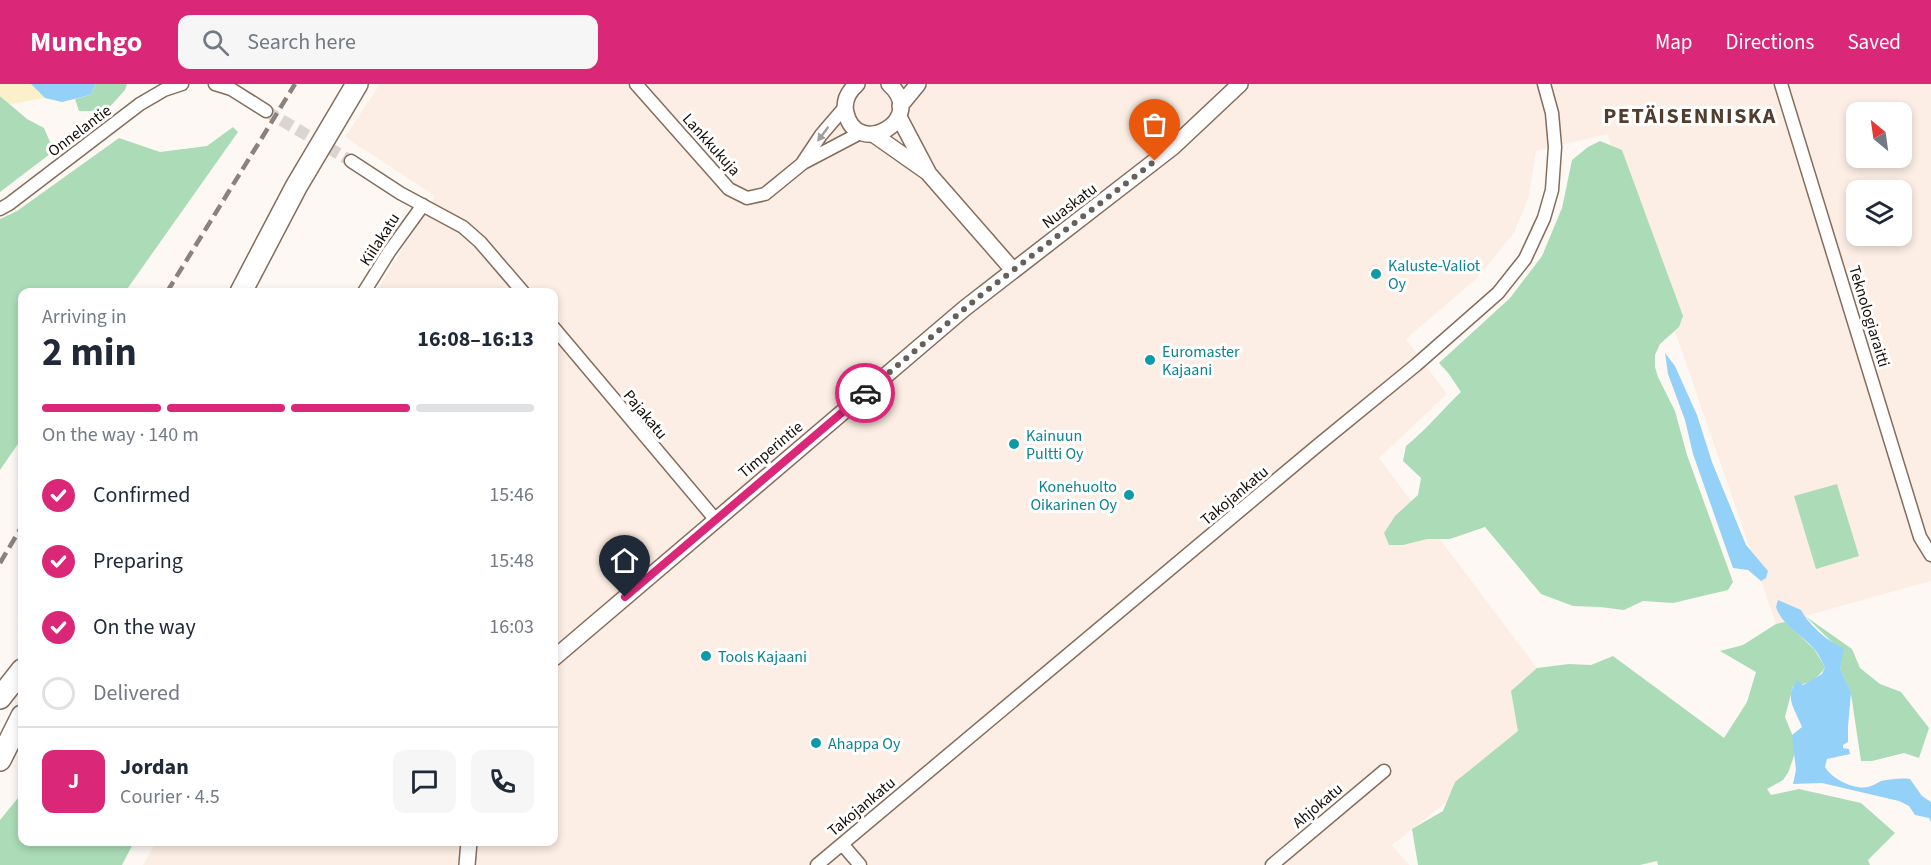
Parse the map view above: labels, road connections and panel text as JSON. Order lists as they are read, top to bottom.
{
  "streets": {
    "street": [
      "Onnelantie",
      "Lankkukuja",
      "Nuaskatu",
      "Kiilakatu",
      "Teknologiaraitti",
      "Pajakatu",
      "Timperintie",
      "Takojankatu",
      "Ahjokatu"
    ]
  },
  "crossings": [
    ["Nuaskatu", "Timperintie"],
    ["Pajakatu", "Timperintie"]
  ],
  "districts": ["PETÄISENNISKA"],
  "places": [
    "Kaluste-Valiot Oy",
    "Euromaster Kajaani",
    "Kainuun Pultti Oy",
    "Konehuolto Oikarinen Oy",
    "Tools Kajaani",
    "Ahappa Oy"
  ],
  "north": "top left",
  "page": {
    "header": "Munchgo",
    "search": "Search here",
    "nav": ["Map", "Directions", "Saved"],
    "heading": ["2 min", "Arriving in", "16:08–16:13"],
    "panel": ["Jordan", "Courier · 4.5"],
    "bar": "On the way · 140 m",
    "list": [
      ["Confirmed", "15:46"],
      ["Preparing", "15:48"],
      ["On the way", "16:03"],
      "Delivered"
    ],
    "round": "J"
  }
}
